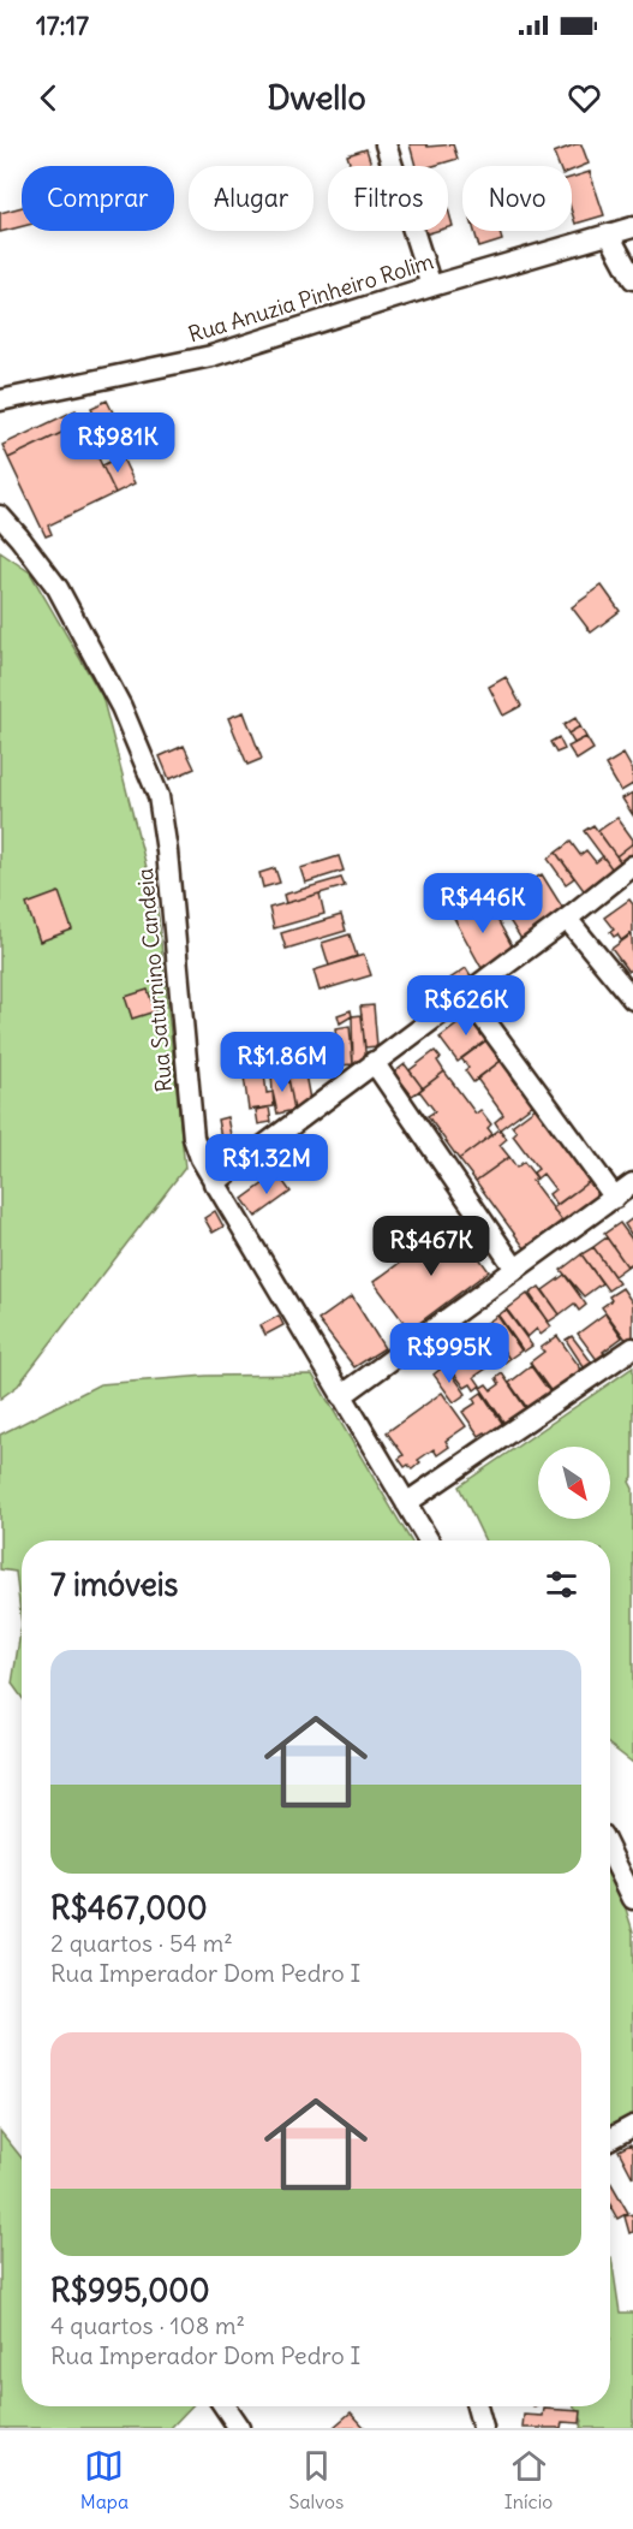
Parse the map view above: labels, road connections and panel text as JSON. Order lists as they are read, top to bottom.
{
  "streets": {
    "street": ["Rua Anuzia Pinheiro Rolim", "Rua Saturnino Candeia"]
  },
  "north": "bottom right",
  "page": {
    "status": "17:17",
    "header": "Dwello",
    "chip": [
      "Comprar",
      "Alugar",
      "Filtros",
      "Novo"
    ],
    "price": [
      "R$981K",
      "R$446K",
      "R$626K",
      "R$1.86M",
      "R$1.32M",
      "R$467K",
      "R$995K"
    ],
    "heading": "7 imóveis",
    "list": [
      {
        "name": "R$467,000",
        "note": "2 quartos · 54 m² · Rua Imperador Dom Pedro I"
      },
      {
        "name": "R$995,000",
        "note": "4 quartos · 108 m² · Rua Imperador Dom Pedro I"
      }
    ],
    "tabs": ["Mapa", "Salvos", "Início"]
  }
}
